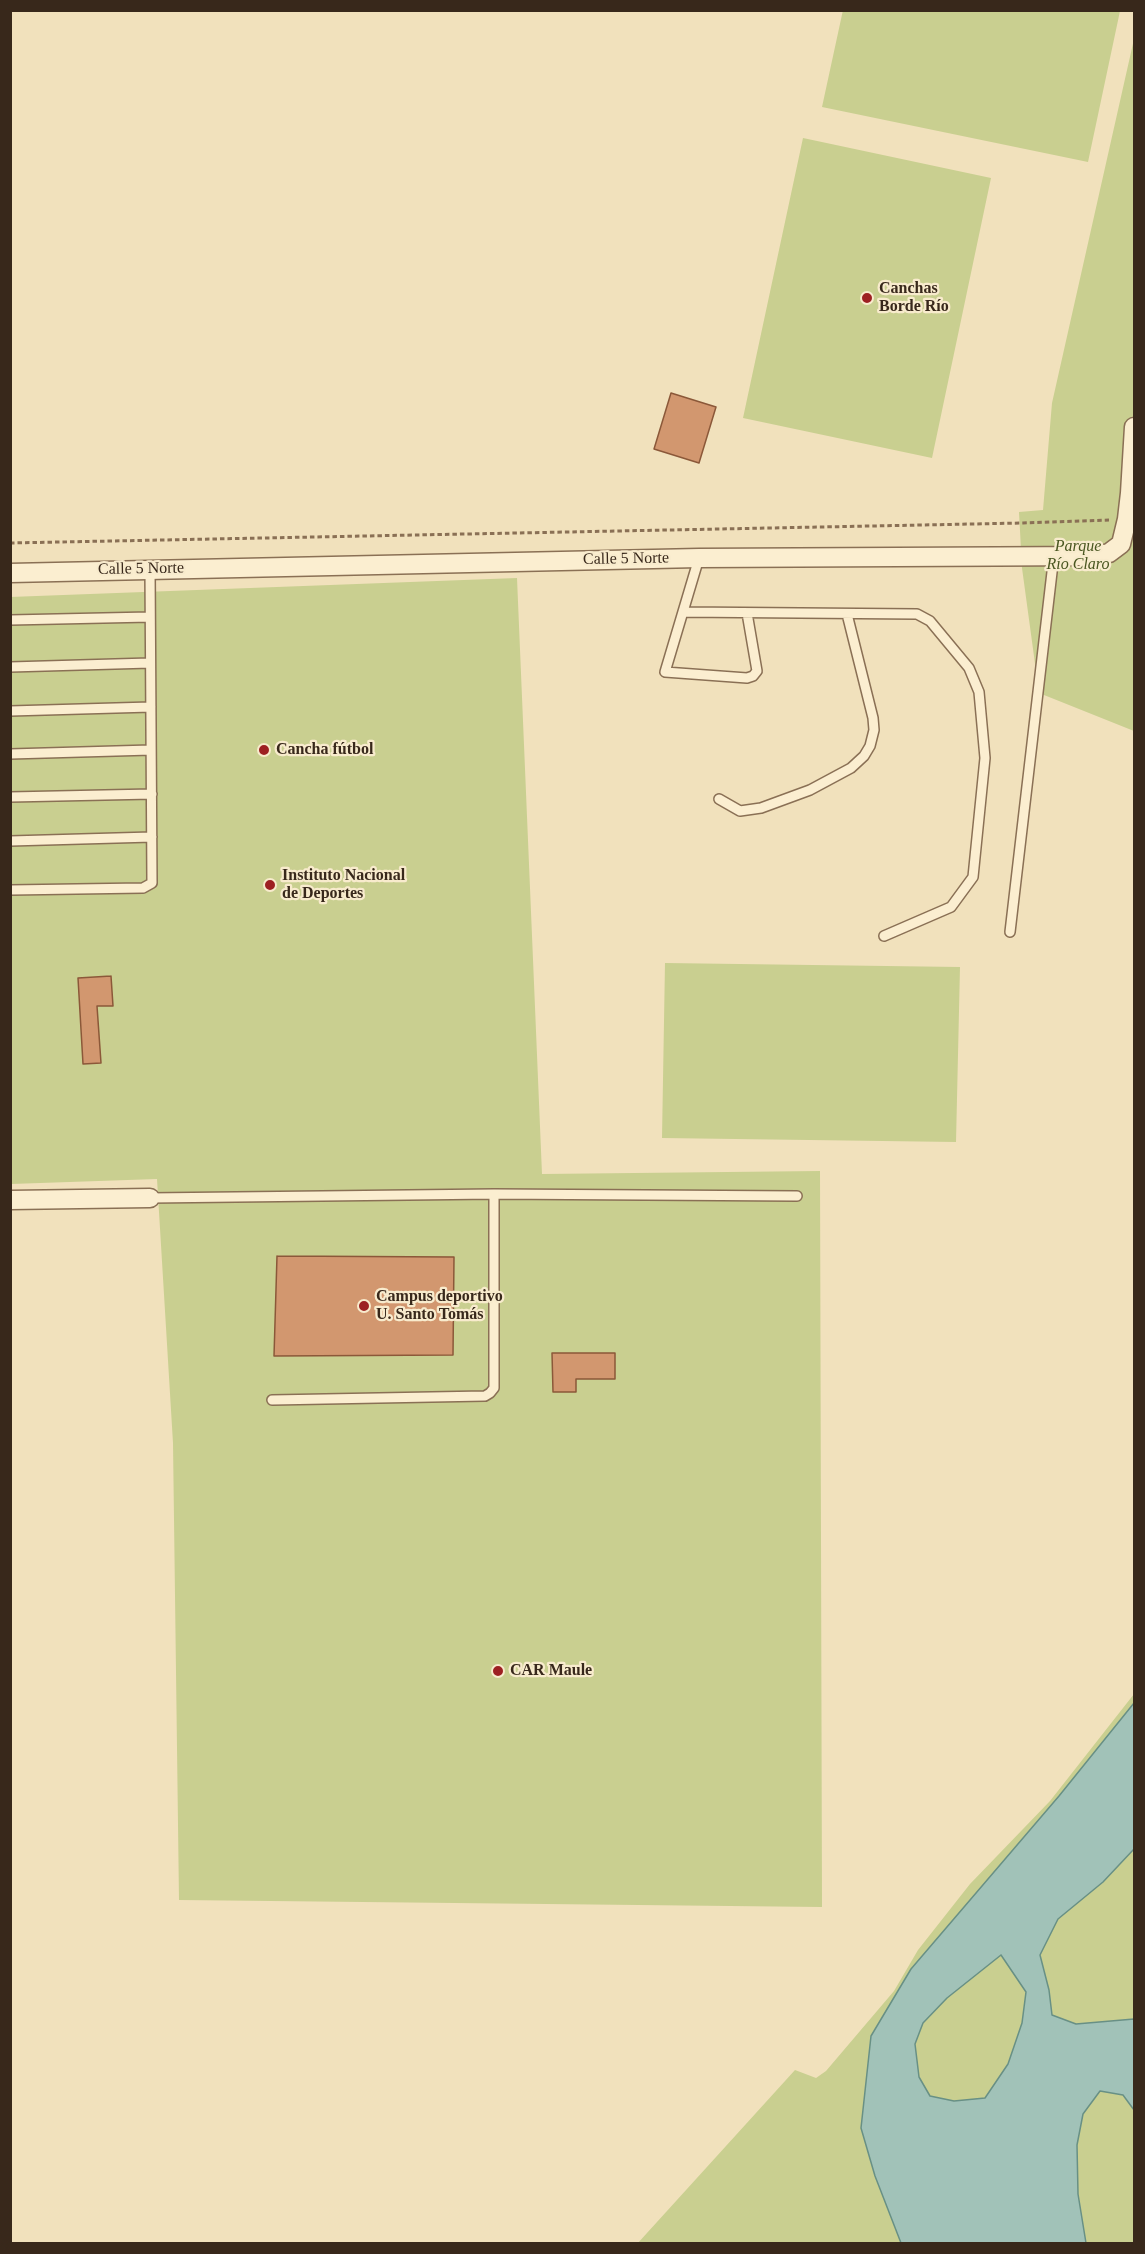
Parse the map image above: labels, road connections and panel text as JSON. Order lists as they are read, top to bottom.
{
  "streets": {
    "street": ["Calle 5 Norte"]
  },
  "parks": ["Parque Río Claro"],
  "places": [
    "Canchas Borde Río",
    "Cancha fútbol",
    "Instituto Nacional de Deportes",
    "Campus deportivo U. Santo Tomás",
    "CAR Maule"
  ]
}
